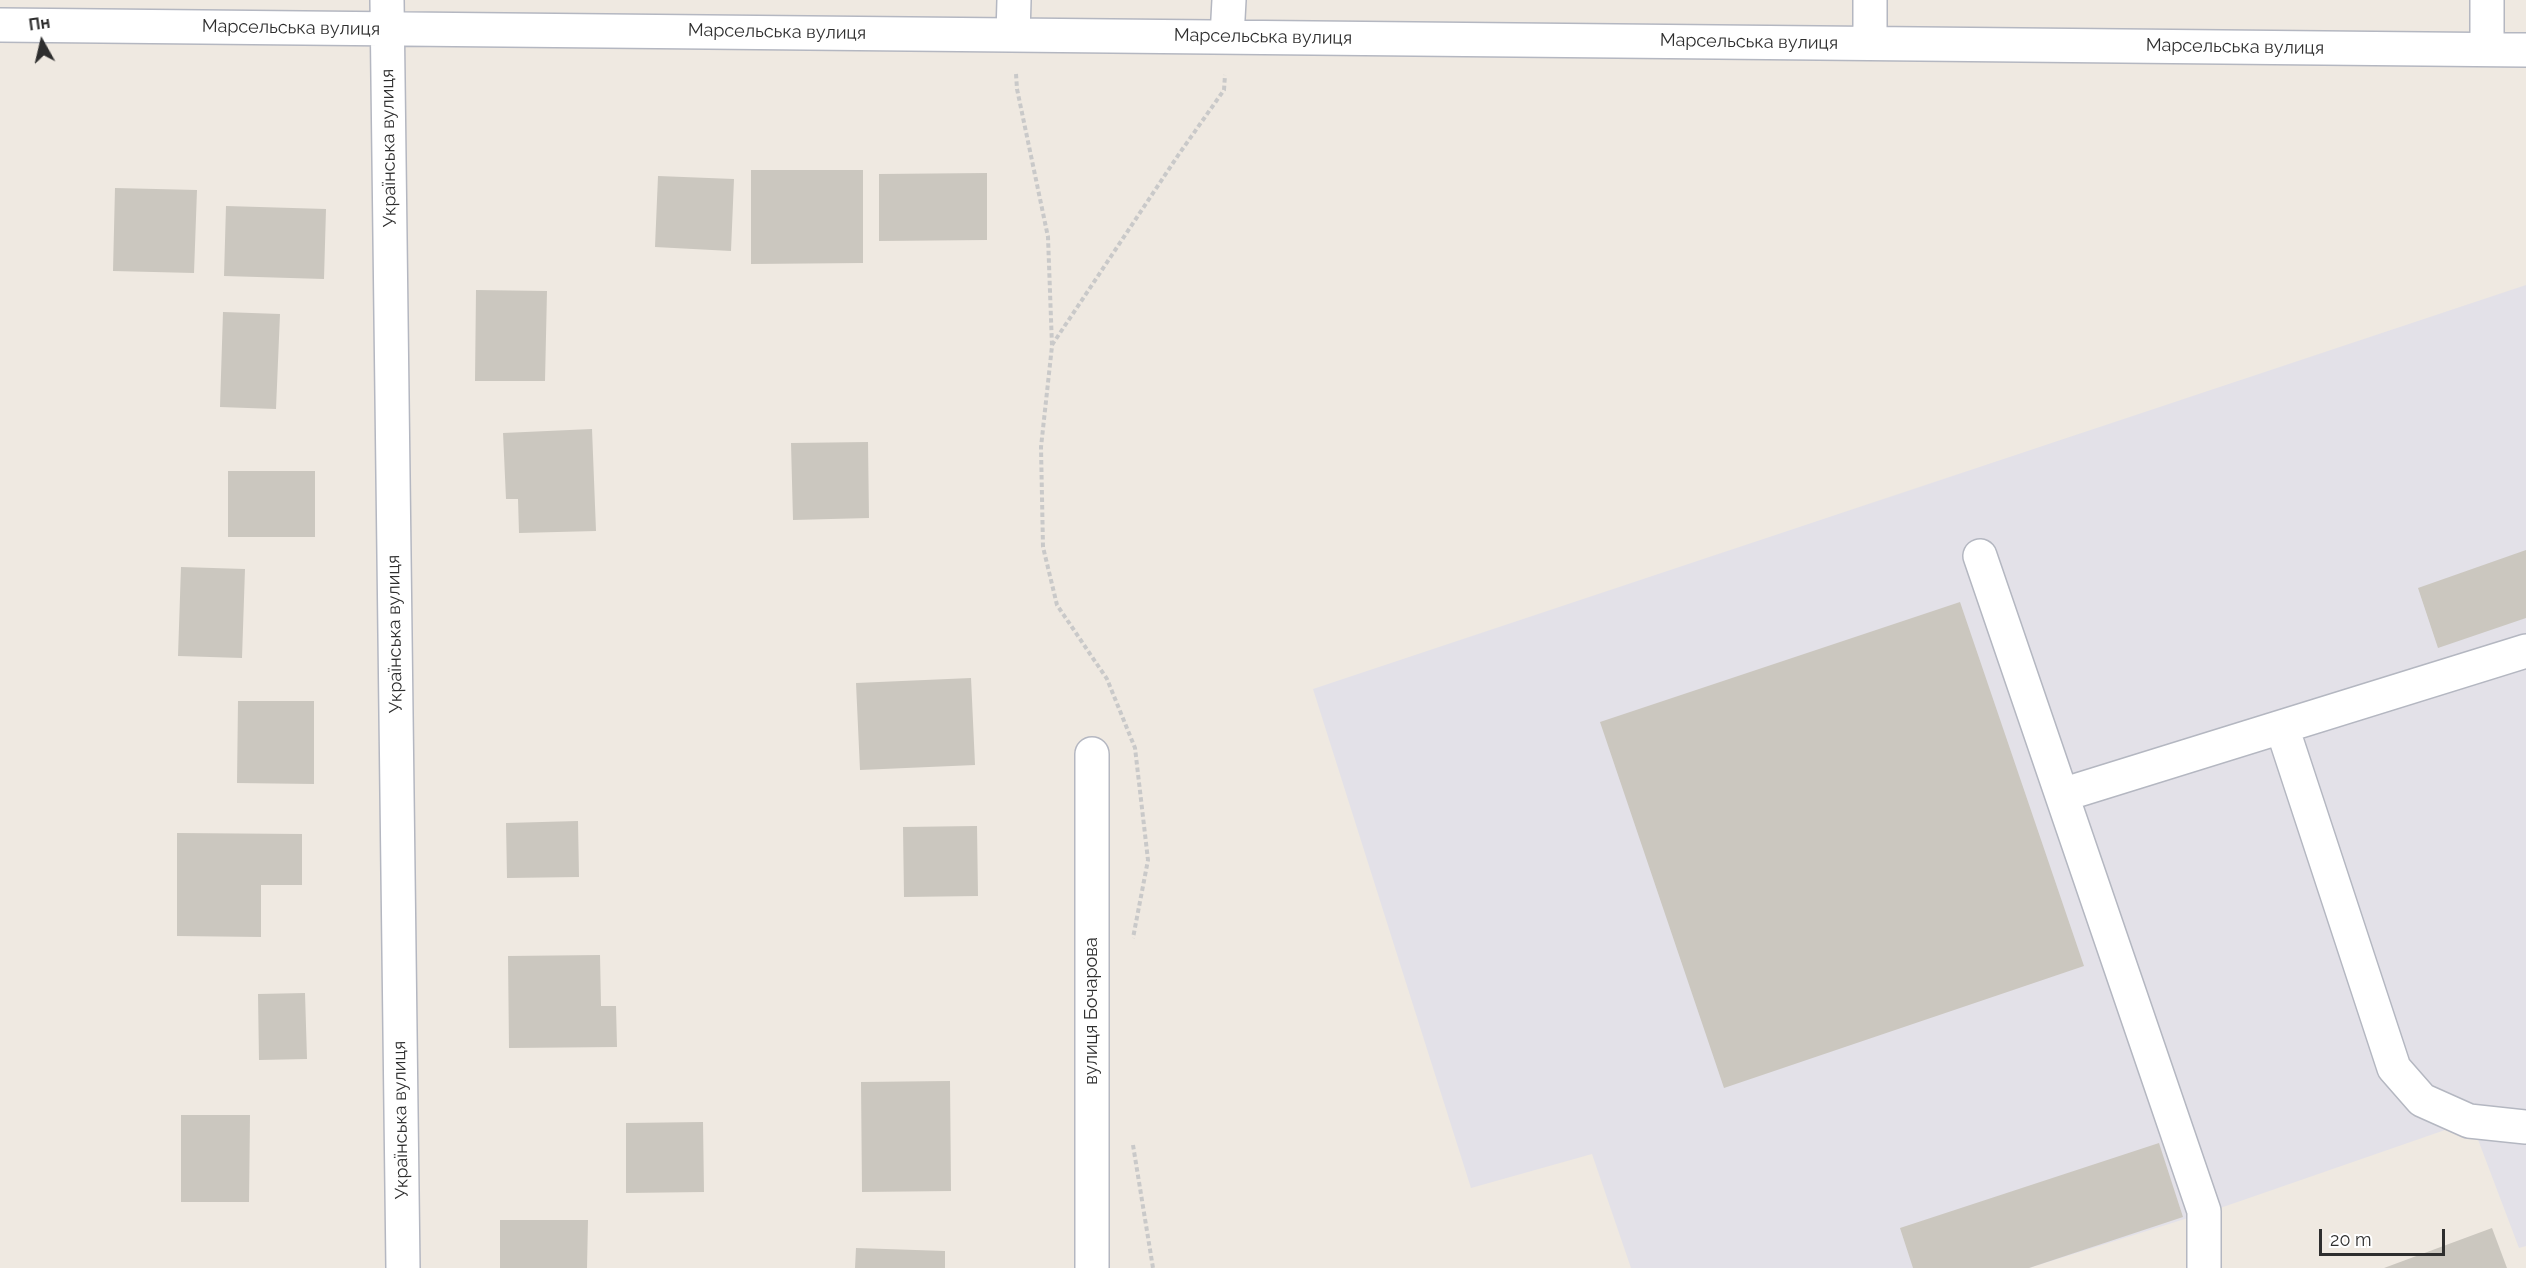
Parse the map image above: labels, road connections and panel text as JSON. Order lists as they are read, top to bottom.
{
  "streets": {
    "street": ["Марсельська вулиця", "Українська вулиця", "вулиця Бочарова"]
  },
  "crossings": [
    ["Марсельська вулиця", "Українська вулиця"]
  ],
  "scale_bar": "20 m",
  "north": "top"
}
